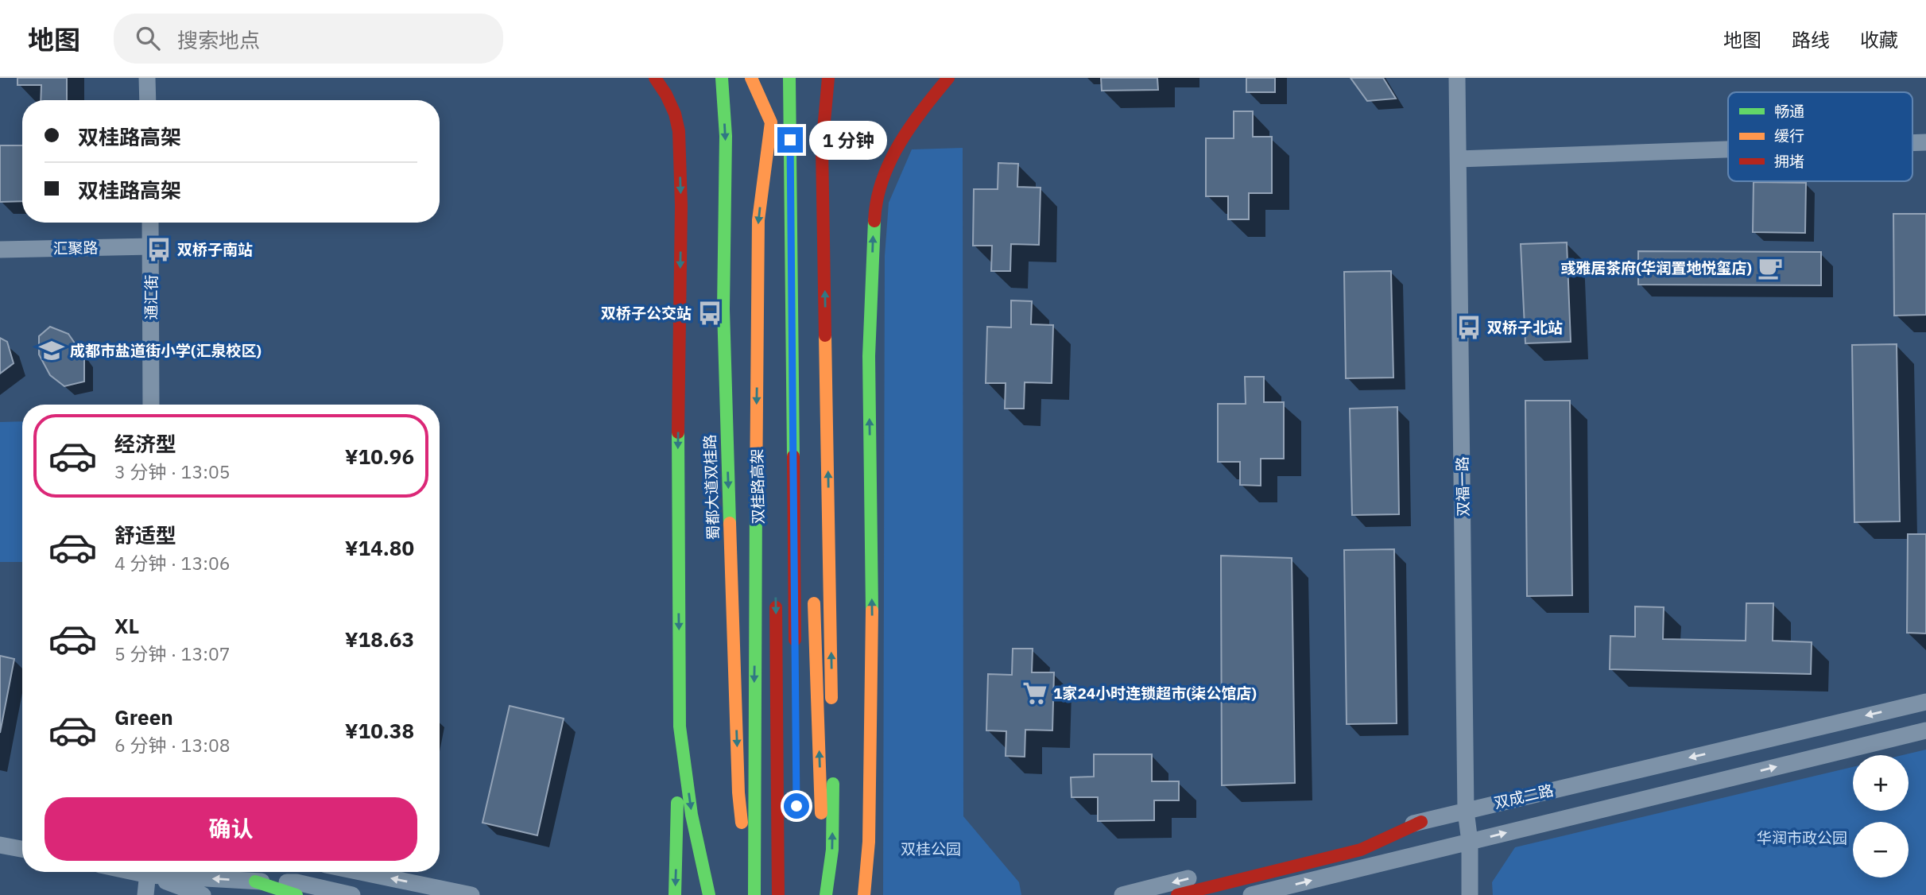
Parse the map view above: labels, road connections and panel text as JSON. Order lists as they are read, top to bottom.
{
  "streets": {
    "main road": ["蜀都大道双桂路"],
    "street": [
      "汇聚路",
      "通汇街",
      "双福一路",
      "双成二路"
    ]
  },
  "crossings": [
    ["汇聚路", "通汇街"],
    ["双福一路", "双成二路"]
  ],
  "parks": ["华润市政公园", "双桂公园"],
  "places": {
    "bus stop": ["双桥子南站", "双桥子公交站", "双桥子北站"],
    "cafe": ["彧雅居茶府(华润置地悦玺店)"],
    "school or university": ["成都市盐道街小学(汇泉校区)"],
    "supermarket": ["1家24小时连锁超市(柒公馆店)"]
  },
  "legend": ["畅通", "缓行", "拥堵"],
  "page": {
    "header": "地图",
    "search": "搜索地点",
    "nav": ["地图", "路线", "收藏"],
    "banner": ["双桂路高架", "双桂路高架"],
    "bubble": "1 分钟",
    "list": [
      {
        "name": "经济型",
        "note": "3 分钟 · 13:05",
        "value": "¥10.96"
      },
      {
        "name": "舒适型",
        "note": "4 分钟 · 13:06",
        "value": "¥14.80"
      },
      {
        "name": "XL",
        "note": "5 分钟 · 13:07",
        "value": "¥18.63"
      },
      {
        "name": "Green",
        "note": "6 分钟 · 13:08",
        "value": "¥10.38"
      }
    ],
    "map_buttons": ["+", "−"],
    "buttons": "确认"
  }
}
